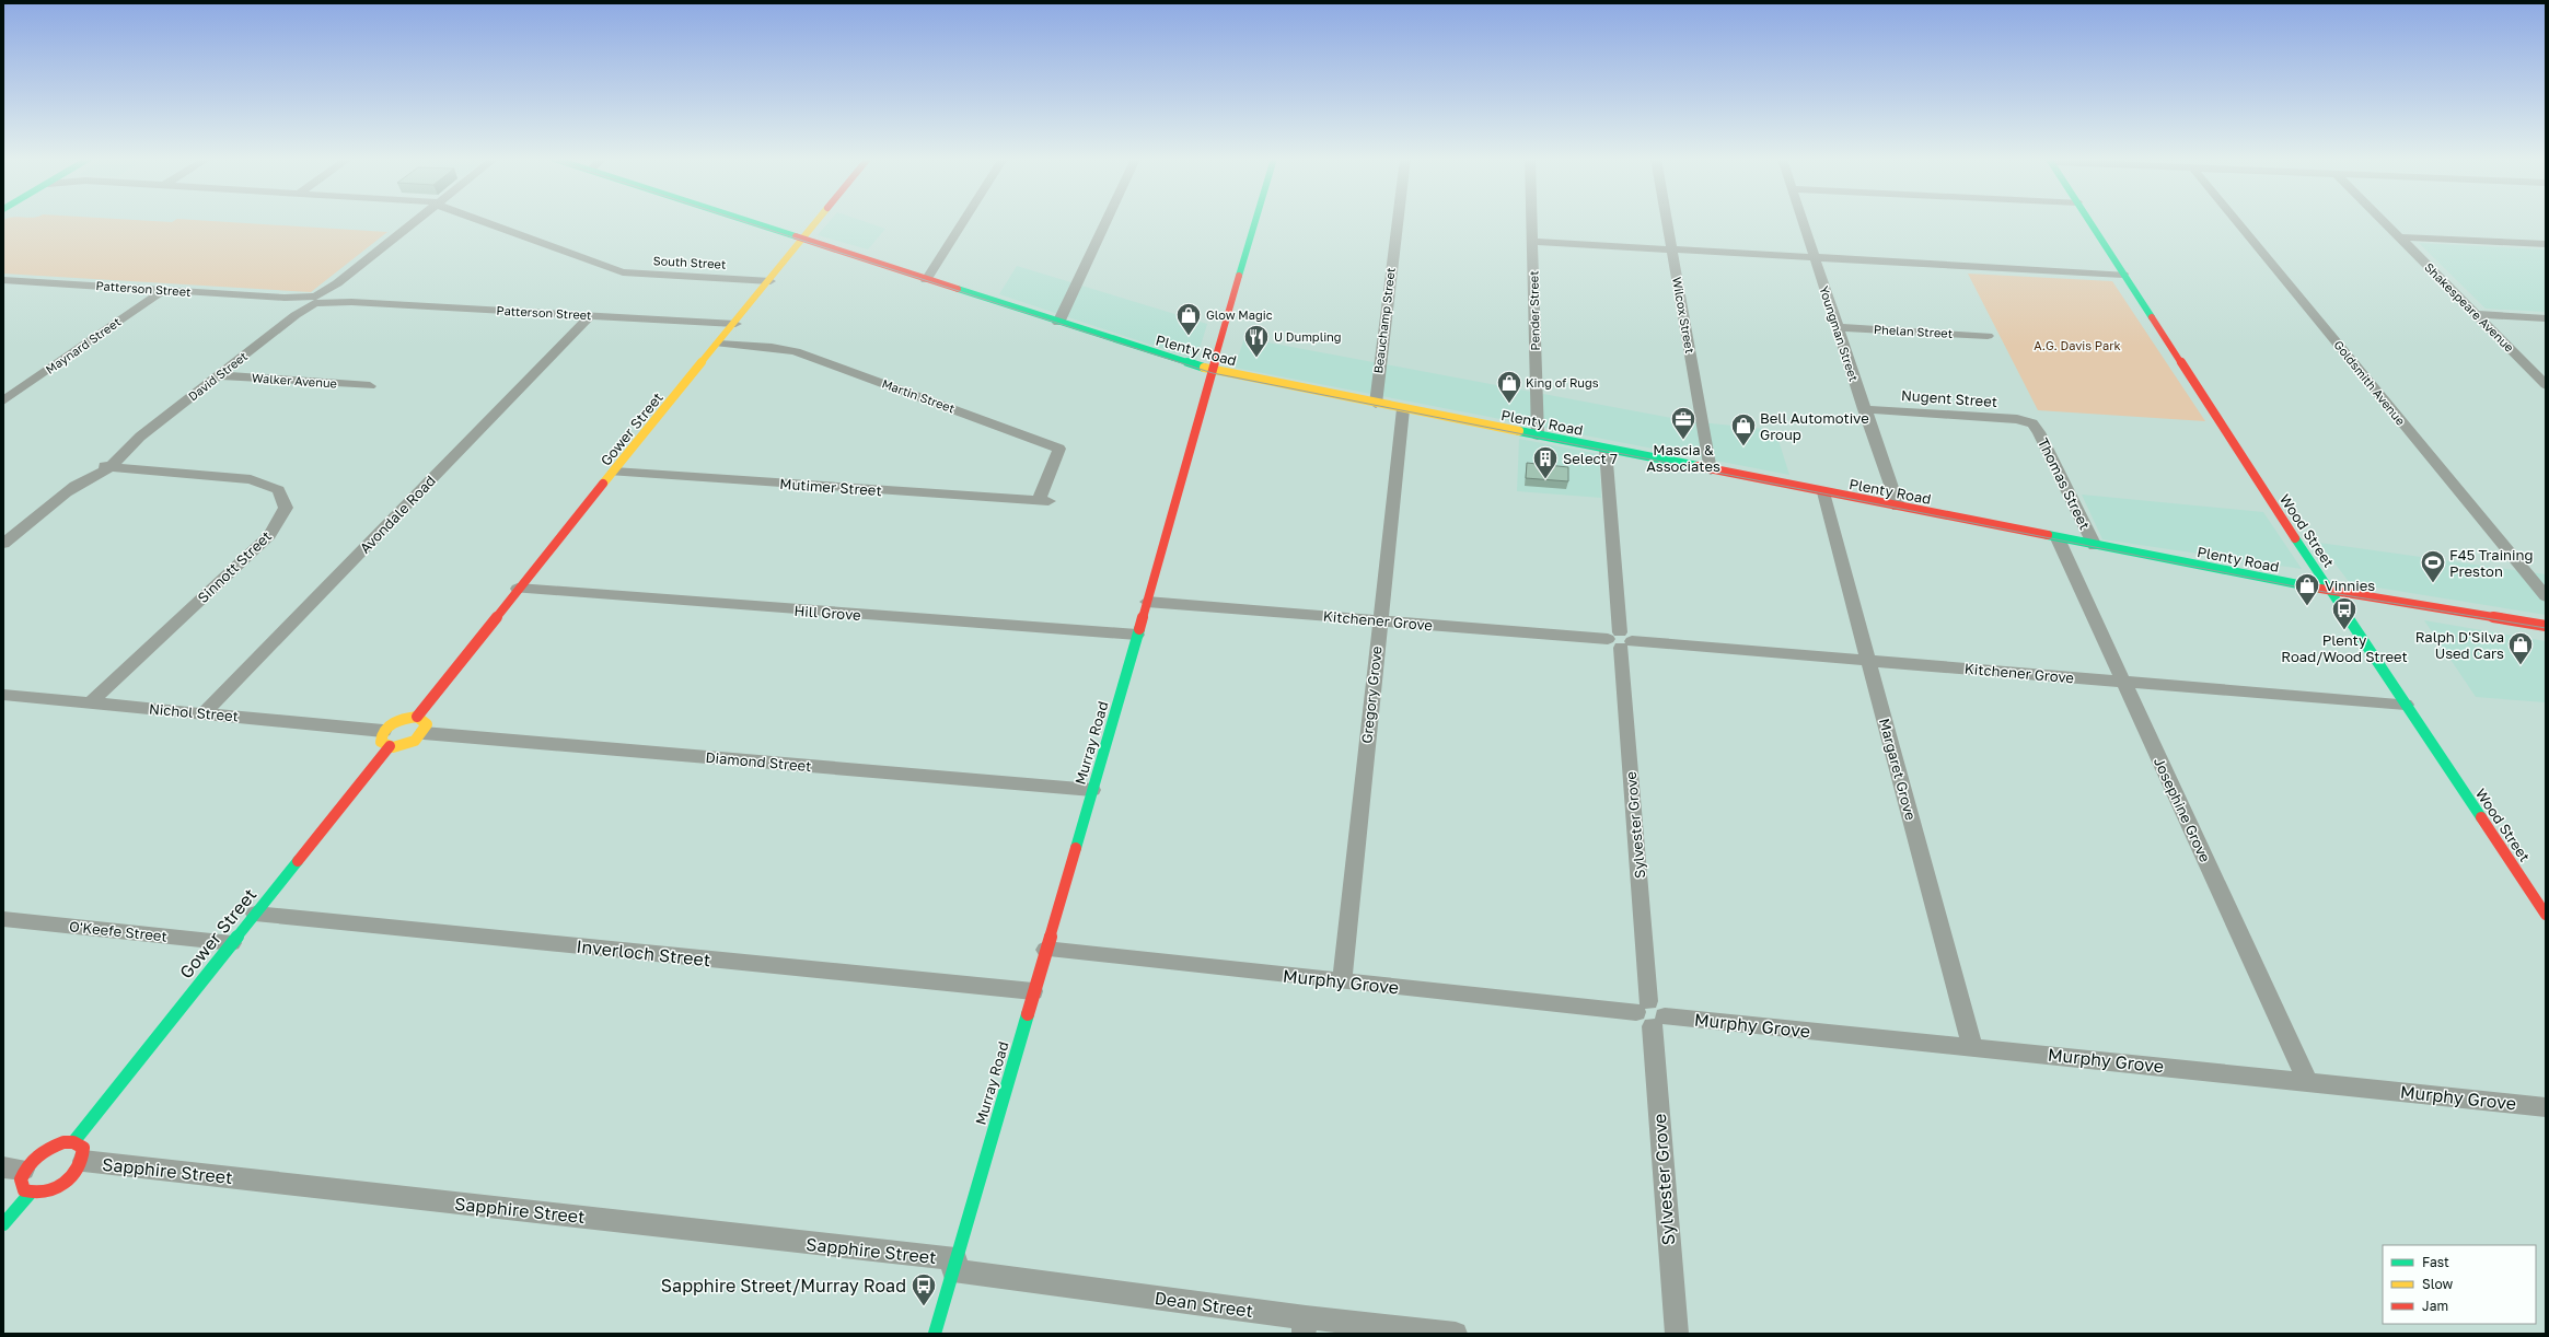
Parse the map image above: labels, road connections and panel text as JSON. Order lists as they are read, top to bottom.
{
  "streets": {
    "main road": [
      "Plenty Road",
      "Gower Street",
      "Wood Street",
      "Murray Road"
    ],
    "street": [
      "South Street",
      "Patterson Street",
      "Shakespeare Avenue",
      "Pender Street",
      "Wilcox Street",
      "Beauchamp Street",
      "Phelan Street",
      "Youngman Street",
      "Maynard Street",
      "David Street",
      "Walker Avenue",
      "Goldsmith Avenue",
      "Martin Street",
      "Nugent Street",
      "Thomas Street",
      "Mutimer Street",
      "Avondale Road",
      "Sinnott Street",
      "Hill Grove",
      "Kitchener Grove",
      "Gregory Grove",
      "Nichol Street",
      "Diamond Street",
      "Margaret Grove",
      "Josephine Grove",
      "Sylvester Grove",
      "O'Keefe Street",
      "Inverloch Street",
      "Murphy Grove",
      "Sapphire Street",
      "Dean Street"
    ]
  },
  "crossings": [
    ["South Street", "Gower Street"],
    ["Patterson Street", "Maynard Street"],
    ["Patterson Street", "David Street"],
    ["Patterson Street", "Gower Street"],
    ["Patterson Street", "Avondale Road"],
    ["Pender Street", "Plenty Road"],
    ["Wilcox Street", "Plenty Road"],
    ["Beauchamp Street", "Plenty Road"],
    ["Phelan Street", "Youngman Street"],
    ["Youngman Street", "Plenty Road"],
    ["Youngman Street", "Nugent Street"],
    ["Plenty Road", "Gower Street"],
    ["Plenty Road", "Thomas Street"],
    ["Plenty Road", "Wood Street"],
    ["Plenty Road", "Gregory Grove"],
    ["Plenty Road", "Murray Road"],
    ["Plenty Road", "Margaret Grove"],
    ["Plenty Road", "Josephine Grove"],
    ["Plenty Road", "Sylvester Grove"],
    ["David Street", "Walker Avenue"],
    ["David Street", "Sinnott Street"],
    ["Martin Street", "Gower Street"],
    ["Martin Street", "Mutimer Street"],
    ["Nugent Street", "Thomas Street"],
    ["Gower Street", "Mutimer Street"],
    ["Gower Street", "Hill Grove"],
    ["Gower Street", "O'Keefe Street"],
    ["Gower Street", "Inverloch Street"],
    ["Gower Street", "Sapphire Street"],
    ["Avondale Road", "Nichol Street"],
    ["Wood Street", "Kitchener Grove"],
    ["Sinnott Street", "Nichol Street"],
    ["Hill Grove", "Murray Road"],
    ["Kitchener Grove", "Gregory Grove"],
    ["Kitchener Grove", "Murray Road"],
    ["Kitchener Grove", "Margaret Grove"],
    ["Kitchener Grove", "Josephine Grove"],
    ["Kitchener Grove", "Sylvester Grove"],
    ["Gregory Grove", "Murphy Grove"],
    ["Murray Road", "Diamond Street"],
    ["Murray Road", "Inverloch Street"],
    ["Murray Road", "Murphy Grove"],
    ["Murray Road", "Sapphire Street"],
    ["Murray Road", "Dean Street"],
    ["Margaret Grove", "Murphy Grove"],
    ["Josephine Grove", "Murphy Grove"],
    ["Sylvester Grove", "Murphy Grove"],
    ["Sapphire Street", "Dean Street"]
  ],
  "parks": ["A.G. Davis Park"],
  "places": {
    "shop": [
      "Glow Magic",
      "King of Rugs",
      "Bell Automotive Group",
      "Vinnies",
      "Ralph D'Silva Used Cars"
    ],
    "restaurant": ["U Dumpling"],
    "office": ["Mascia & Associates"],
    "building": ["Select 7"],
    "sports": ["F45 Training Preston"],
    "bus stop": ["Plenty Road/Wood Street", "Sapphire Street/Murray Road"]
  },
  "legend": ["Fast", "Slow", "Jam"]
}
